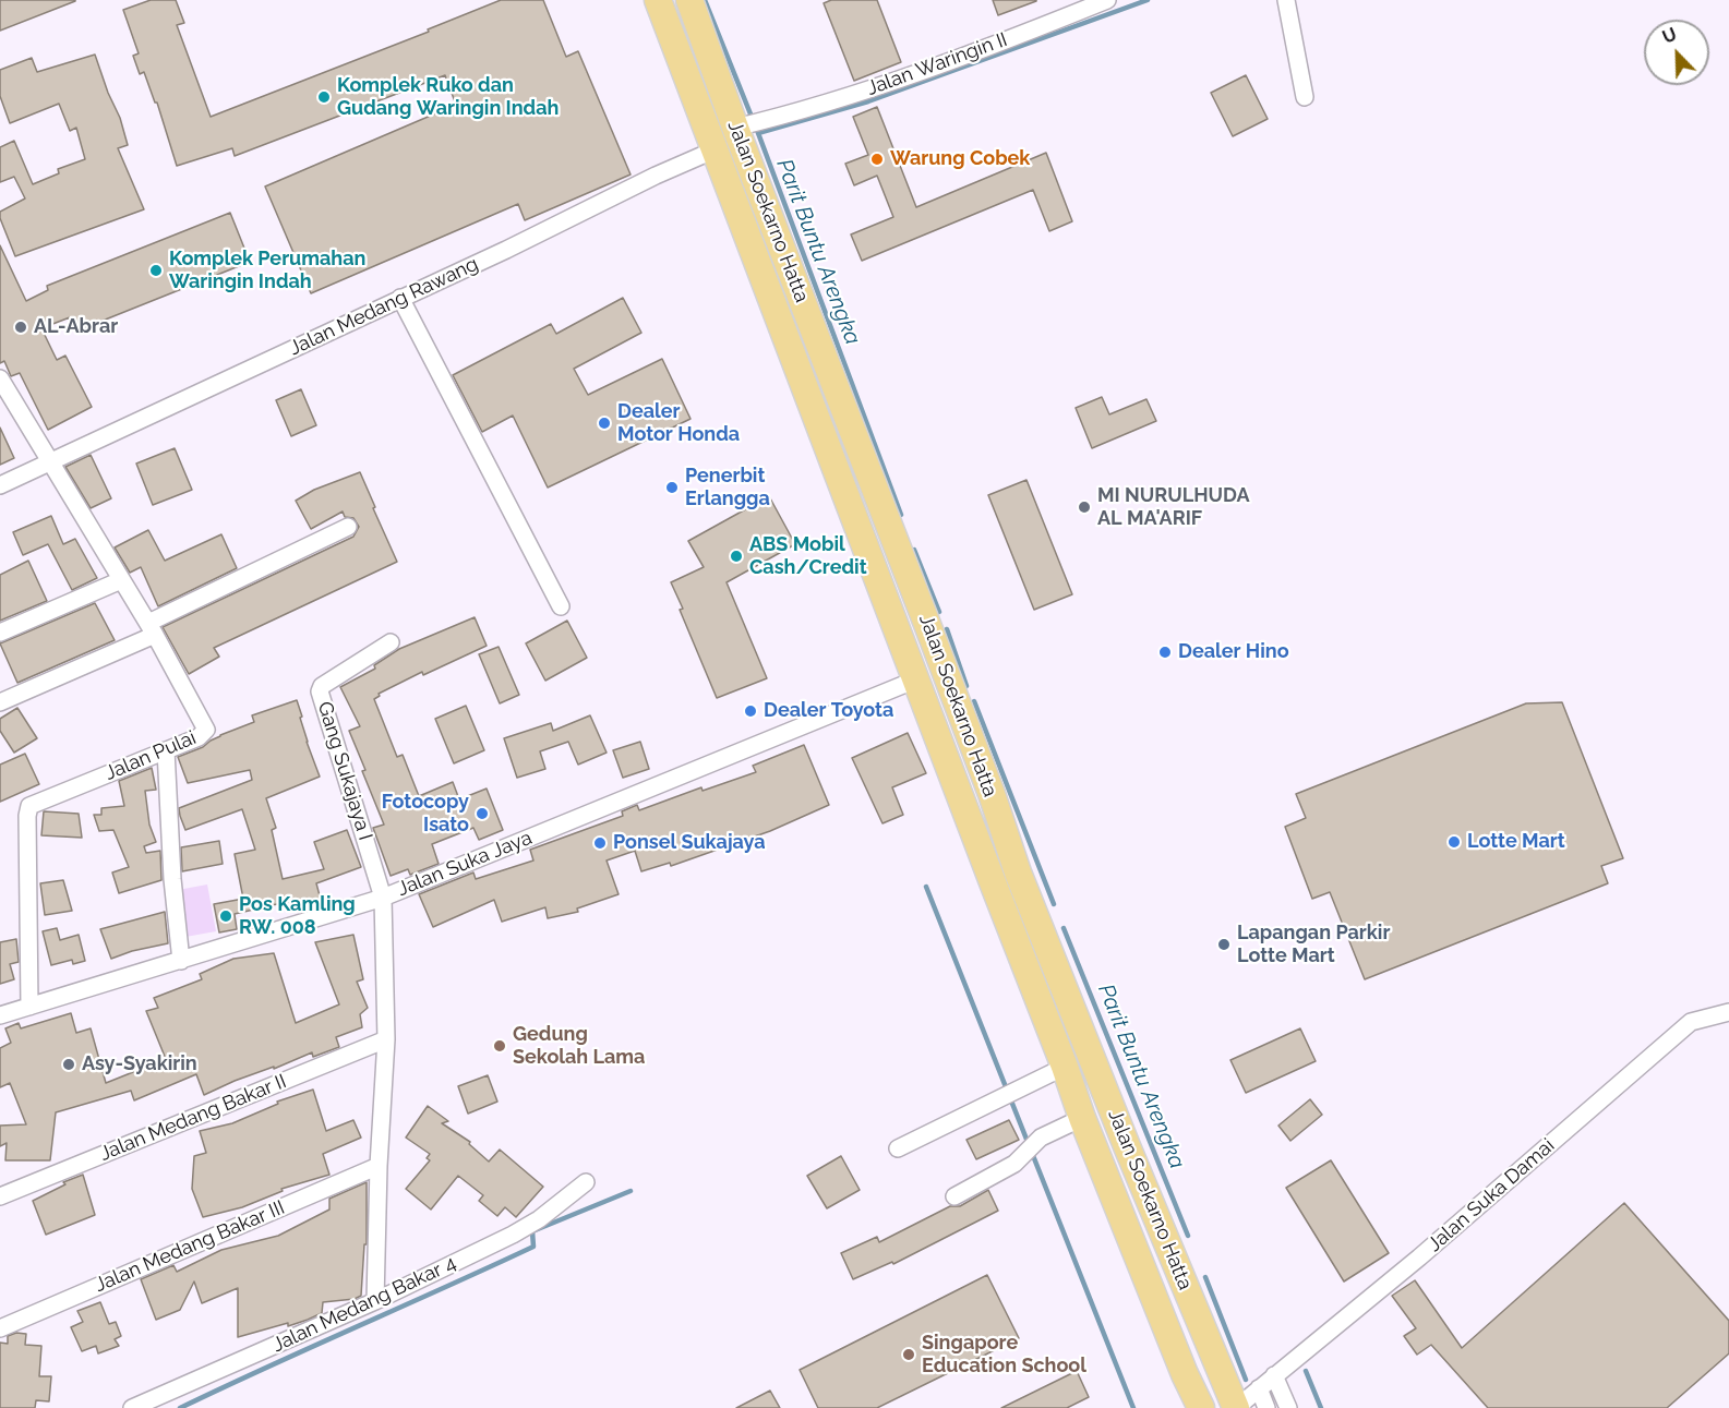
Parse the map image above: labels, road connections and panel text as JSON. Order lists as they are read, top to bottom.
{
  "streets": {
    "main road": ["Jalan Soekarno Hatta"],
    "street": [
      "Jalan Waringin II",
      "Jalan Medang Rawang",
      "Jalan Pulai",
      "Gang Sukajaya I",
      "Jalan Suka Jaya",
      "Jalan Medang Bakar II",
      "Jalan Suka Damai",
      "Jalan Medang Bakar III",
      "Jalan Medang Bakar 4"
    ]
  },
  "crossings": [
    ["Jalan Waringin II", "Jalan Soekarno Hatta"],
    ["Jalan Soekarno Hatta", "Jalan Medang Rawang"],
    ["Jalan Soekarno Hatta", "Jalan Suka Jaya"],
    ["Jalan Soekarno Hatta", "Jalan Suka Damai"],
    ["Jalan Medang Rawang", "Jalan Pulai"],
    ["Jalan Pulai", "Jalan Suka Jaya"],
    ["Gang Sukajaya I", "Jalan Suka Jaya"]
  ],
  "water": ["Parit Buntu Arengka"],
  "places": [
    "Komplek Ruko dan Gudang Waringin Indah",
    "Warung Cobek",
    "Komplek Perumahan Waringin Indah",
    "AL-Abrar",
    "Dealer Motor Honda",
    "Penerbit Erlangga",
    "MI NURULHUDA AL MA'ARIF",
    "ABS Mobil Cash/Credit",
    "Dealer Hino",
    "Dealer Toyota",
    "Fotocopy Isato",
    "Lotte Mart",
    "Ponsel Sukajaya",
    "Pos Kamling RW. 008",
    "Lapangan Parkir Lotte Mart",
    "Gedung Sekolah Lama",
    "Asy-Syakirin",
    "Singapore Education School"
  ],
  "north": "top left"
}
